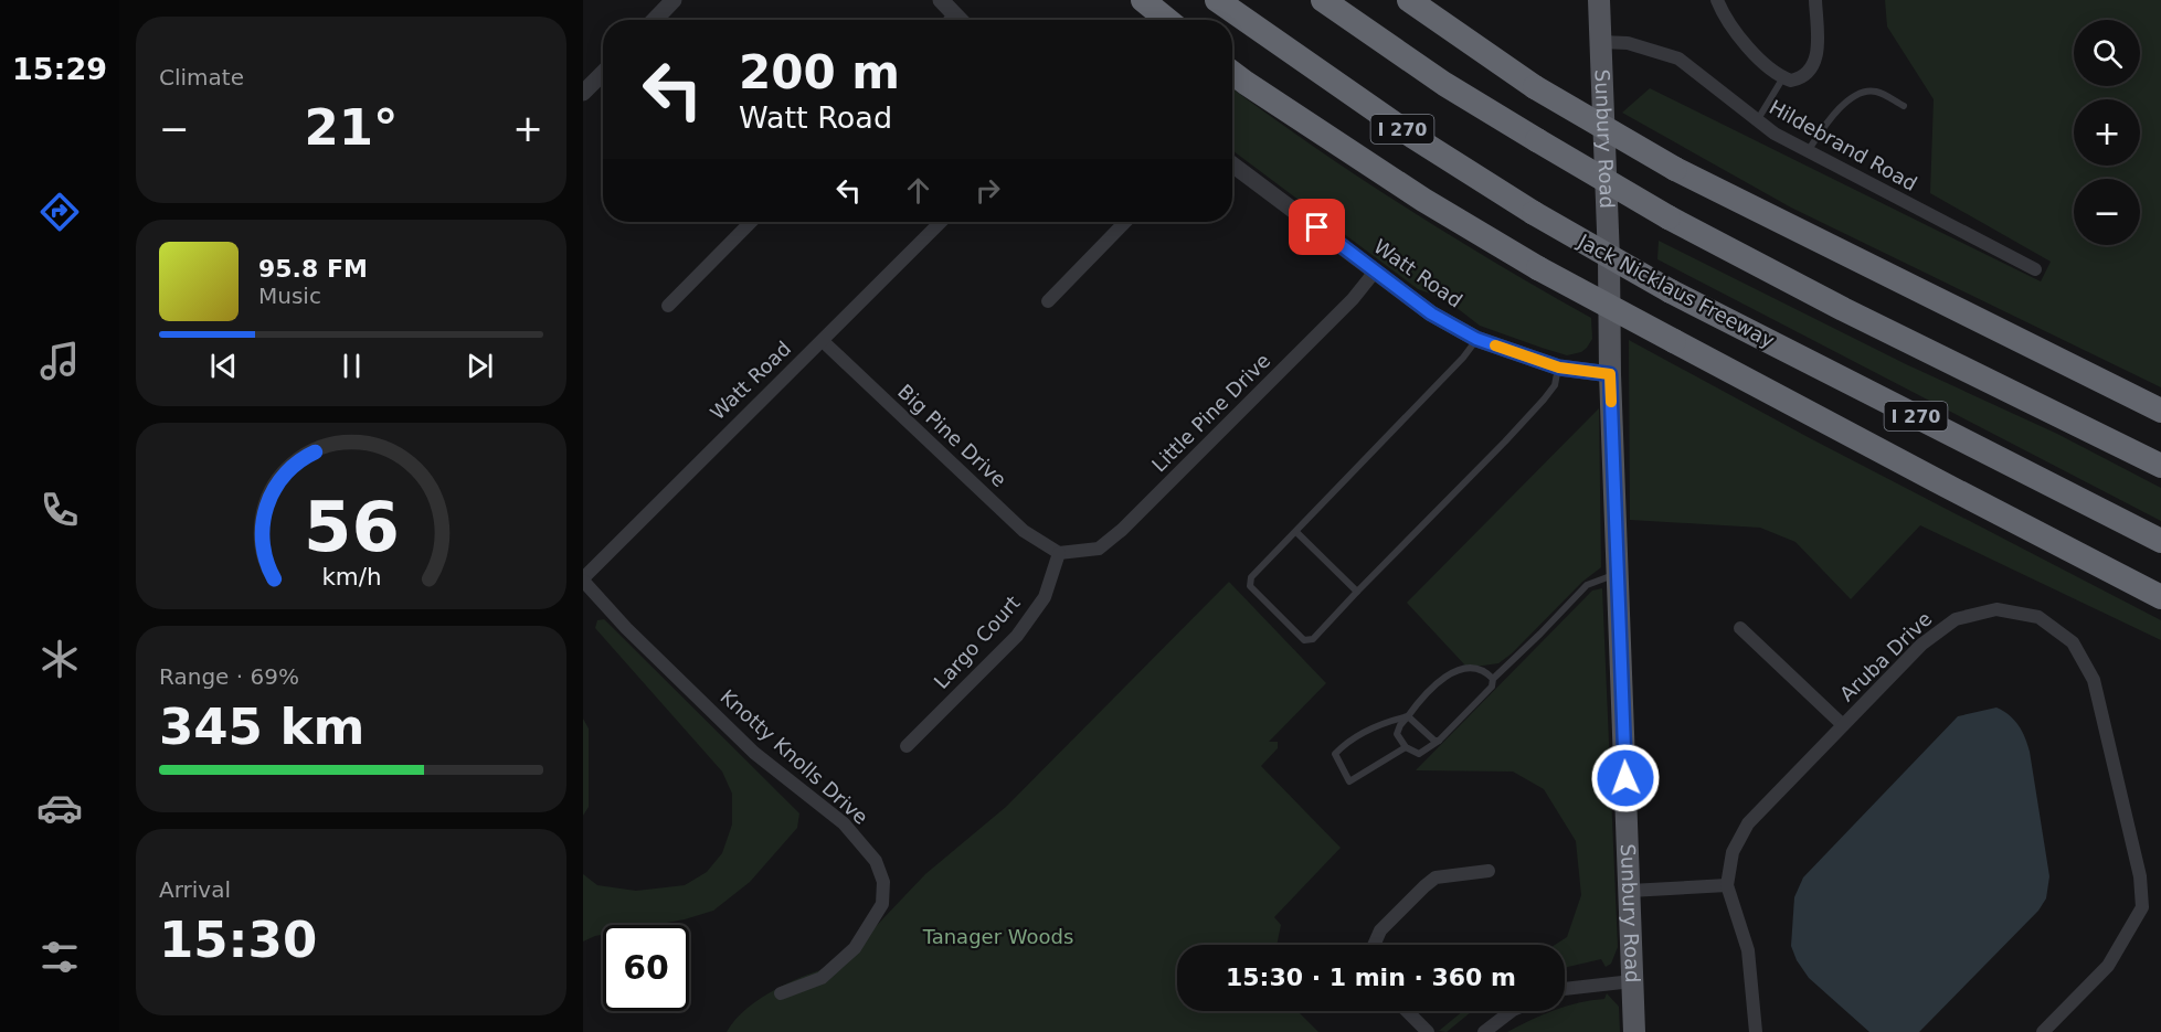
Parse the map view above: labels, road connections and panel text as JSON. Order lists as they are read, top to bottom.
{
  "streets": {
    "highway": ["I 270", "Jack Nicklaus Freeway"],
    "main road": ["Sunbury Road"],
    "street": [
      "Hildebrand Road",
      "Watt Road",
      "Little Pine Drive",
      "Big Pine Drive",
      "Largo Court",
      "Aruba Drive",
      "Knotty Knolls Drive"
    ]
  },
  "crossings": [
    ["Sunbury Road", "Hildebrand Road"],
    ["Sunbury Road", "Watt Road"],
    ["Watt Road", "Little Pine Drive"],
    ["Watt Road", "Big Pine Drive"],
    ["Watt Road", "Knotty Knolls Drive"],
    ["Little Pine Drive", "Big Pine Drive"],
    ["Little Pine Drive", "Largo Court"],
    ["Big Pine Drive", "Largo Court"]
  ],
  "parks": ["Tanager Woods"],
  "page": {
    "tabs": "15:29",
    "tile": [
      "Climate",
      ["Range · 69%", "345 km"],
      ["Arrival", "15:30"]
    ],
    "map_buttons": ["+", "−"],
    "turn": ["200 m", "Watt Road"],
    "heat": ["−", "21°", "+"],
    "song": ["95.8 FM", "Music"],
    "limit": "60",
    "trip": "15:30 · 1 min · 360 m",
    "gauge": ["56", "km/h"]
  }
}
